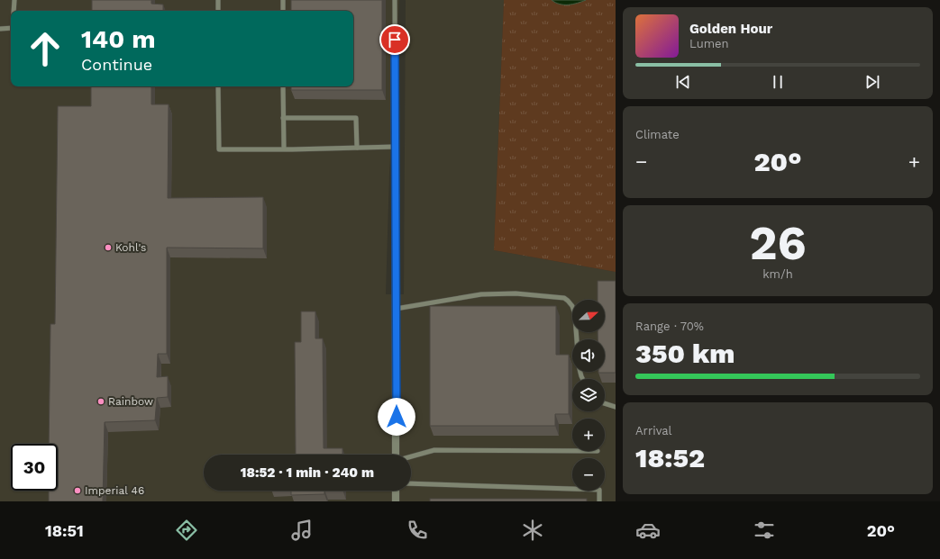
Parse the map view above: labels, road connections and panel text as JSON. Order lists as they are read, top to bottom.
{
  "places": ["Kohl's", "Rainbow", "Imperial 46"],
  "north": "right",
  "page": {
    "turn": ["140 m", "Continue"],
    "song": ["Golden Hour", "Lumen"],
    "tile": [
      "Climate",
      ["26", "km/h"],
      ["Range · 70%", "350 km"],
      ["Arrival", "18:52"]
    ],
    "heat": ["−", "20°", "+"],
    "map_buttons": ["+", "−"],
    "limit": "30",
    "trip": "18:52 · 1 min · 240 m",
    "tabs": ["18:51", "20°"]
  }
}
